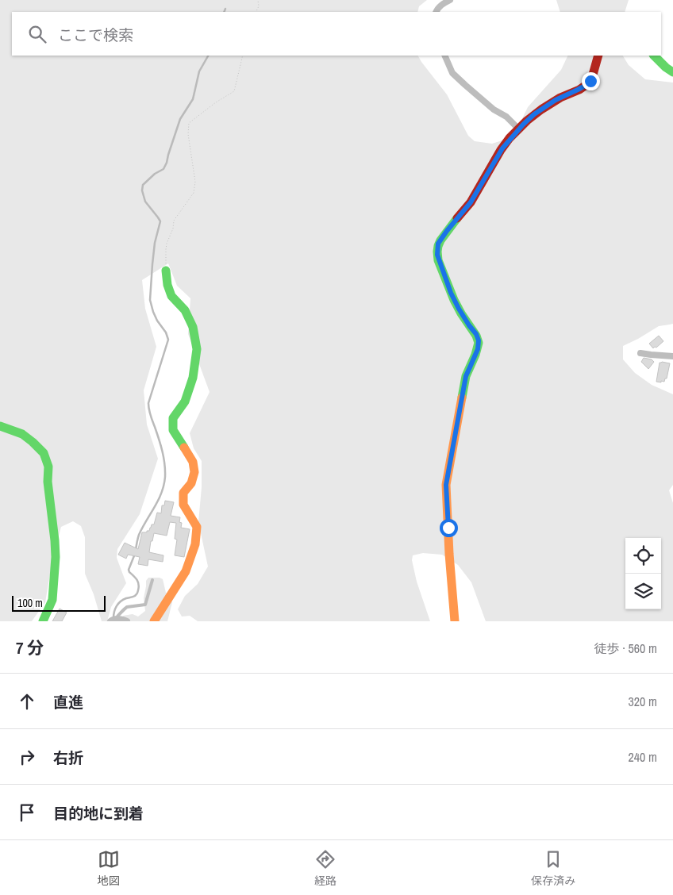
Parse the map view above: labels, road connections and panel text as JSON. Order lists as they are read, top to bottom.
{
  "scale_bar": "100 m",
  "page": {
    "search": "ここで検索",
    "scale": "100 m",
    "heading": ["7 分", "徒歩 · 560 m"],
    "list": [
      ["直進", "320 m"],
      ["右折", "240 m"],
      "目的地に到着"
    ],
    "nav": ["地図", "経路", "保存済み"]
  }
}
